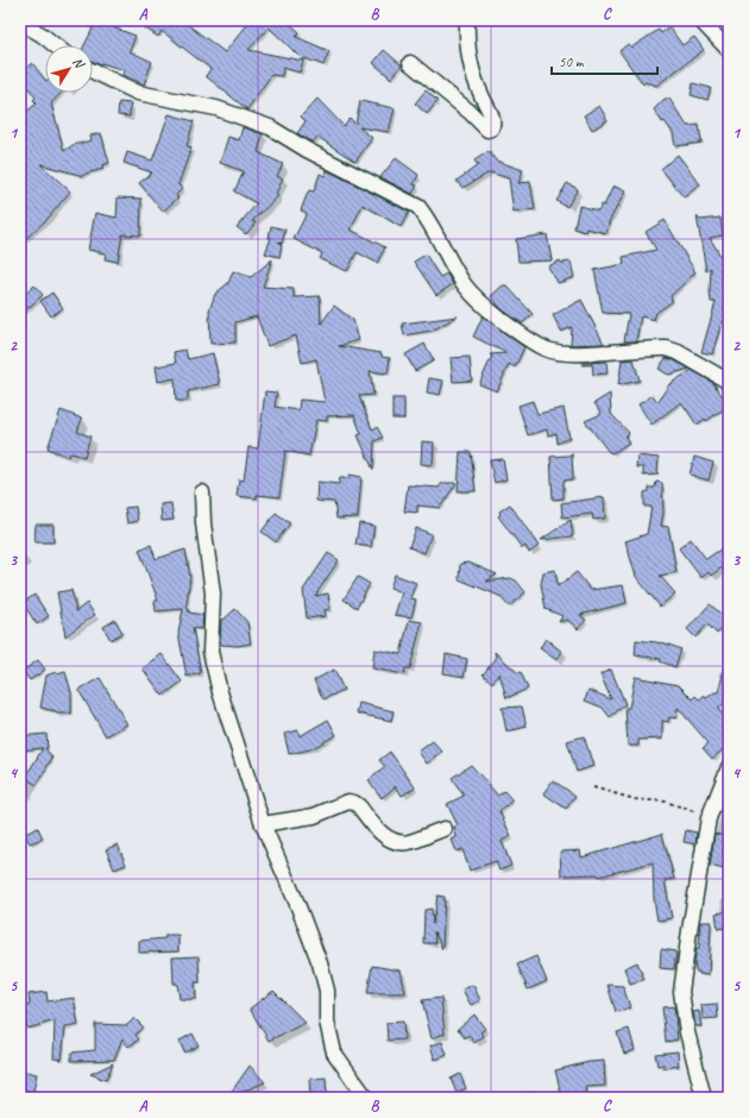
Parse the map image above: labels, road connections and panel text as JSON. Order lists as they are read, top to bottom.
{
  "scale_bar": "50 m",
  "north": "top right",
  "grid": {
    "columns": ["A", "B", "C"],
    "rows": [
      "1",
      "2",
      "3",
      "4",
      "5"
    ]
  }
}
